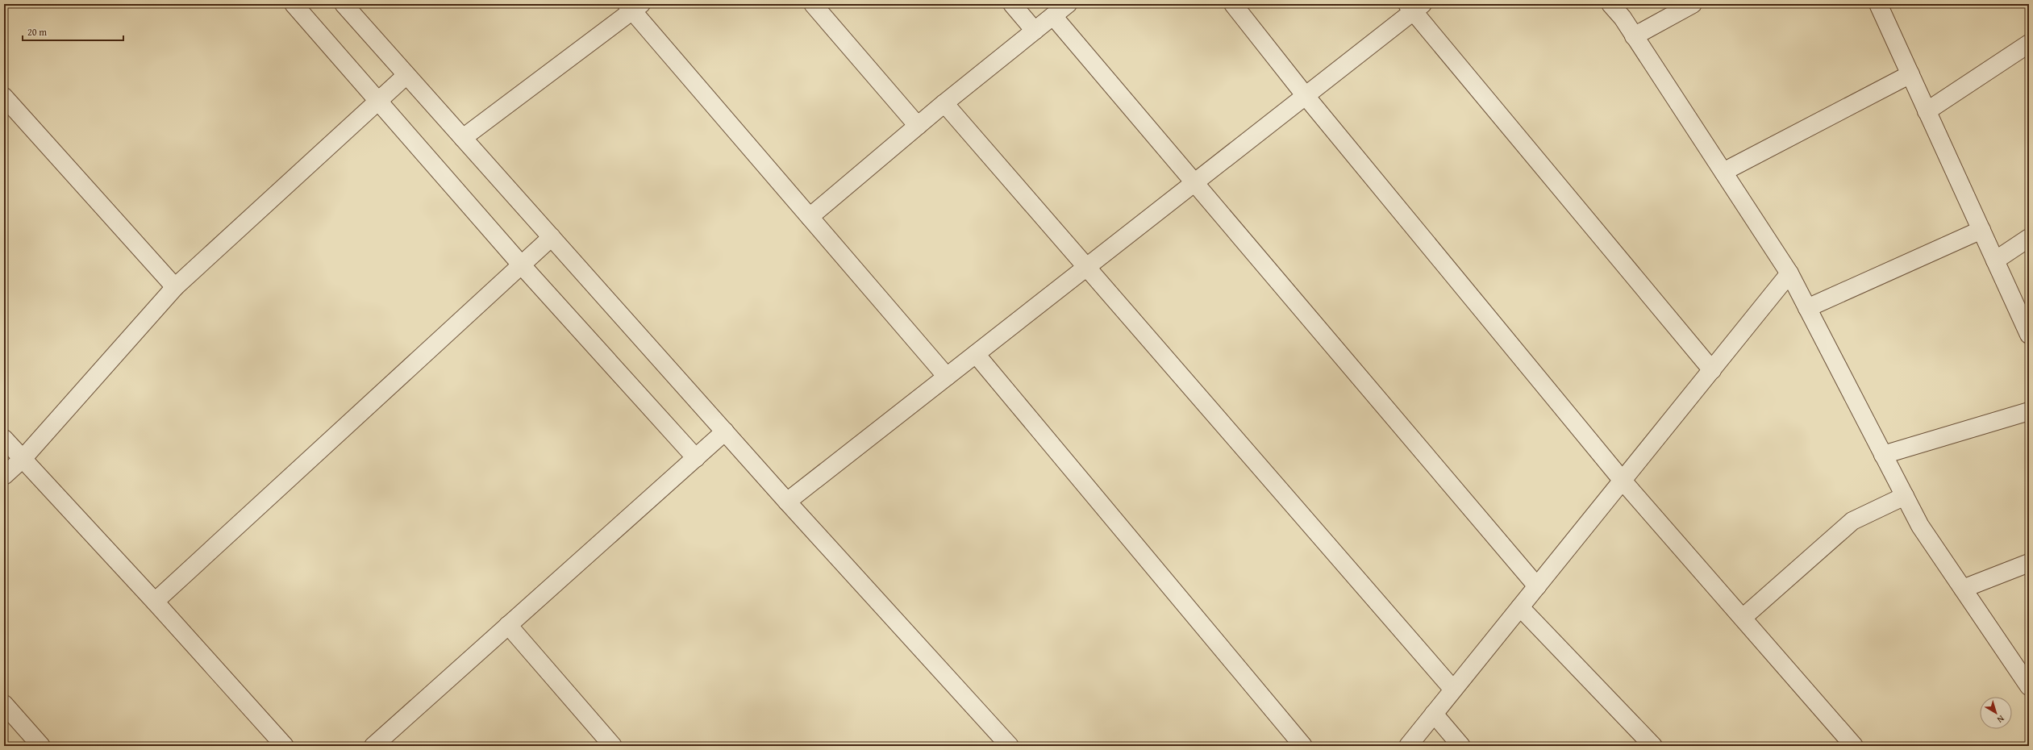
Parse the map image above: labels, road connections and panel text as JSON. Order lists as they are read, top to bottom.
{
  "scale_bar": "20 m",
  "north": "bottom right"
}
